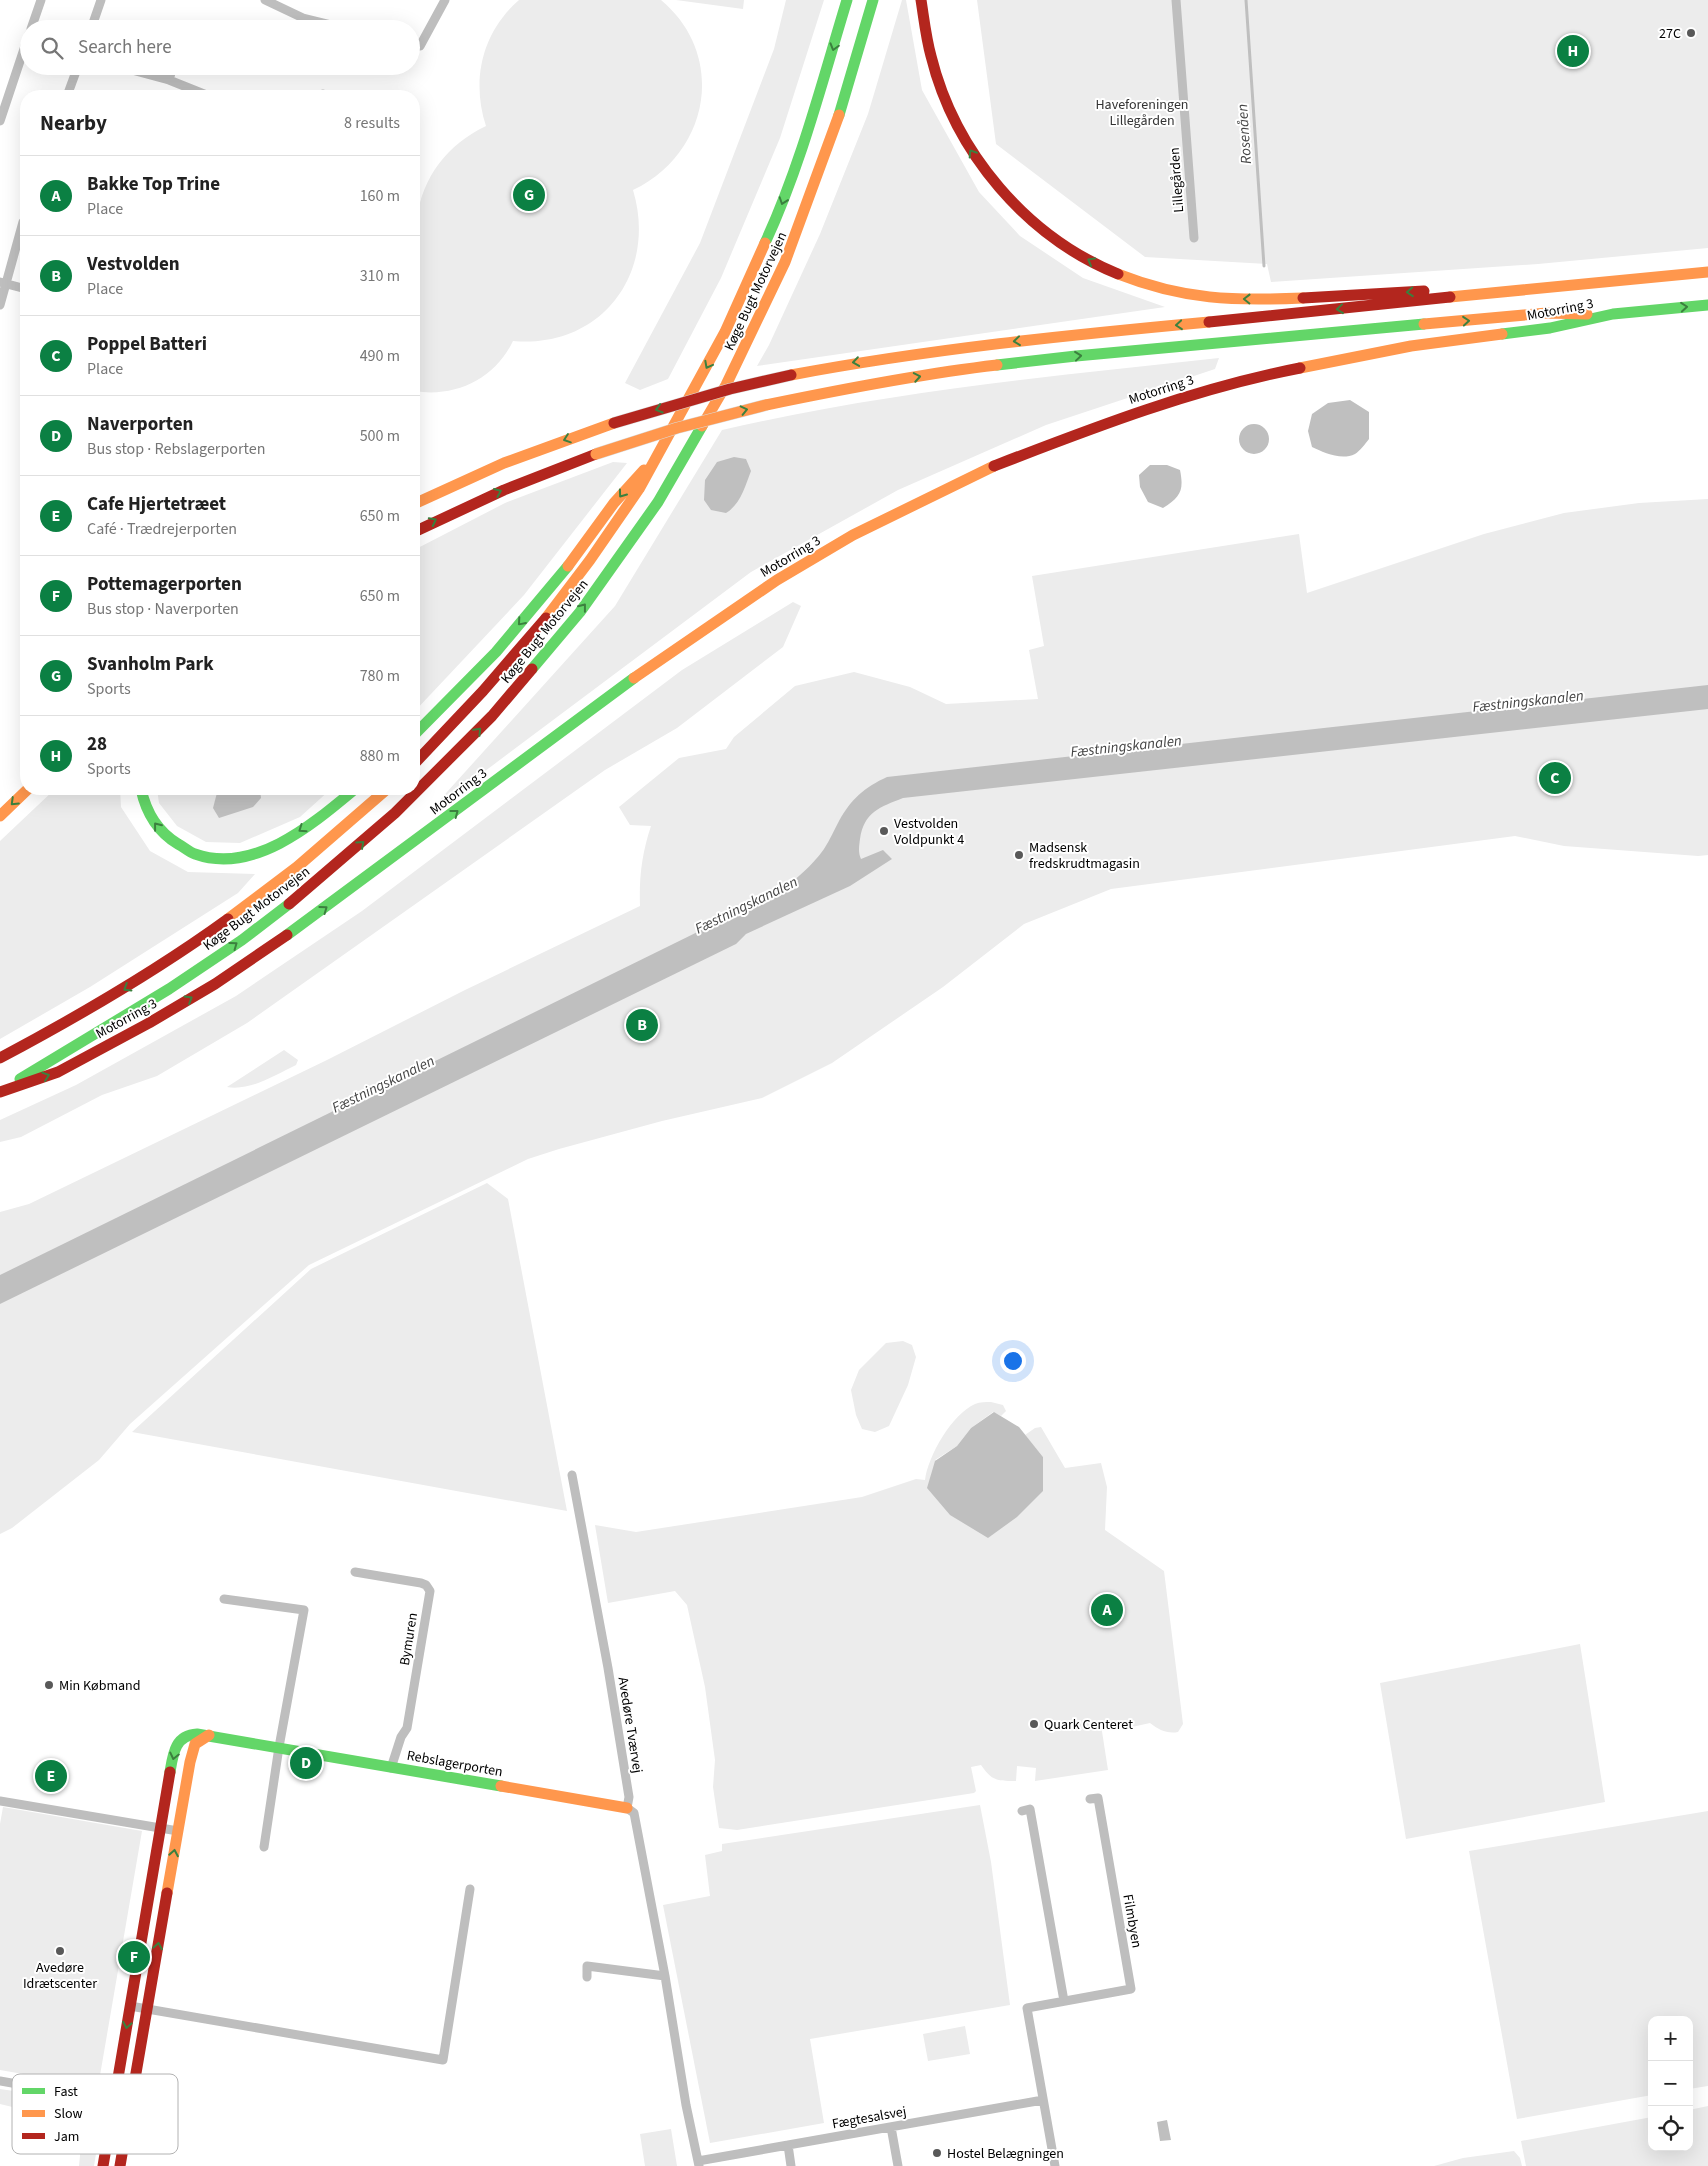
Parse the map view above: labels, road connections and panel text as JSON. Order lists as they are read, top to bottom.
{
  "streets": {
    "main road": ["Køge Bugt Motorvejen", "Motorring 3", "Rebslagerporten"],
    "street": [
      "Lillegården",
      "Bymuren",
      "Avedøre Tværvej",
      "Filmbyen",
      "Fægtesalsvej"
    ]
  },
  "crossings": [
    ["Køge Bugt Motorvejen", "Motorring 3"],
    ["Bymuren", "Rebslagerporten"],
    ["Avedøre Tværvej", "Rebslagerporten"],
    ["Avedøre Tværvej", "Fægtesalsvej"],
    ["Filmbyen", "Fægtesalsvej"]
  ],
  "water": ["Rosenåen", "Fæstningskanalen"],
  "parks": ["Haveforeningen Lillegården"],
  "places": [
    "27C",
    "Vestvolden Voldpunkt 4",
    "Madsensk fredskrudtmagasin",
    "Min Købmand",
    "Quark Centeret",
    "Avedøre Idrætscenter",
    "Hostel Belægningen"
  ],
  "legend": ["Fast", "Slow", "Jam"],
  "page": {
    "search": "Search here",
    "pins": [
      "H",
      "G",
      "C",
      "B",
      "A",
      "D",
      "E",
      "F"
    ],
    "heading": ["Nearby", "8 results"],
    "list": [
      {
        "mark": "A",
        "name": "Bakke Top Trine",
        "note": "Place",
        "value": "160 m"
      },
      {
        "mark": "B",
        "name": "Vestvolden",
        "note": "Place",
        "value": "310 m"
      },
      {
        "mark": "C",
        "name": "Poppel Batteri",
        "note": "Place",
        "value": "490 m"
      },
      {
        "mark": "D",
        "name": "Naverporten",
        "note": "Bus stop · Rebslagerporten",
        "value": "500 m"
      },
      {
        "mark": "E",
        "name": "Cafe Hjertetræet",
        "note": "Café · Trædrejerporten",
        "value": "650 m"
      },
      {
        "mark": "F",
        "name": "Pottemagerporten",
        "note": "Bus stop · Naverporten",
        "value": "650 m"
      },
      {
        "mark": "G",
        "name": "Svanholm Park",
        "note": "Sports",
        "value": "780 m"
      },
      {
        "mark": "H",
        "name": "28",
        "note": "Sports",
        "value": "880 m"
      }
    ],
    "map_buttons": ["+", "−"]
  }
}
